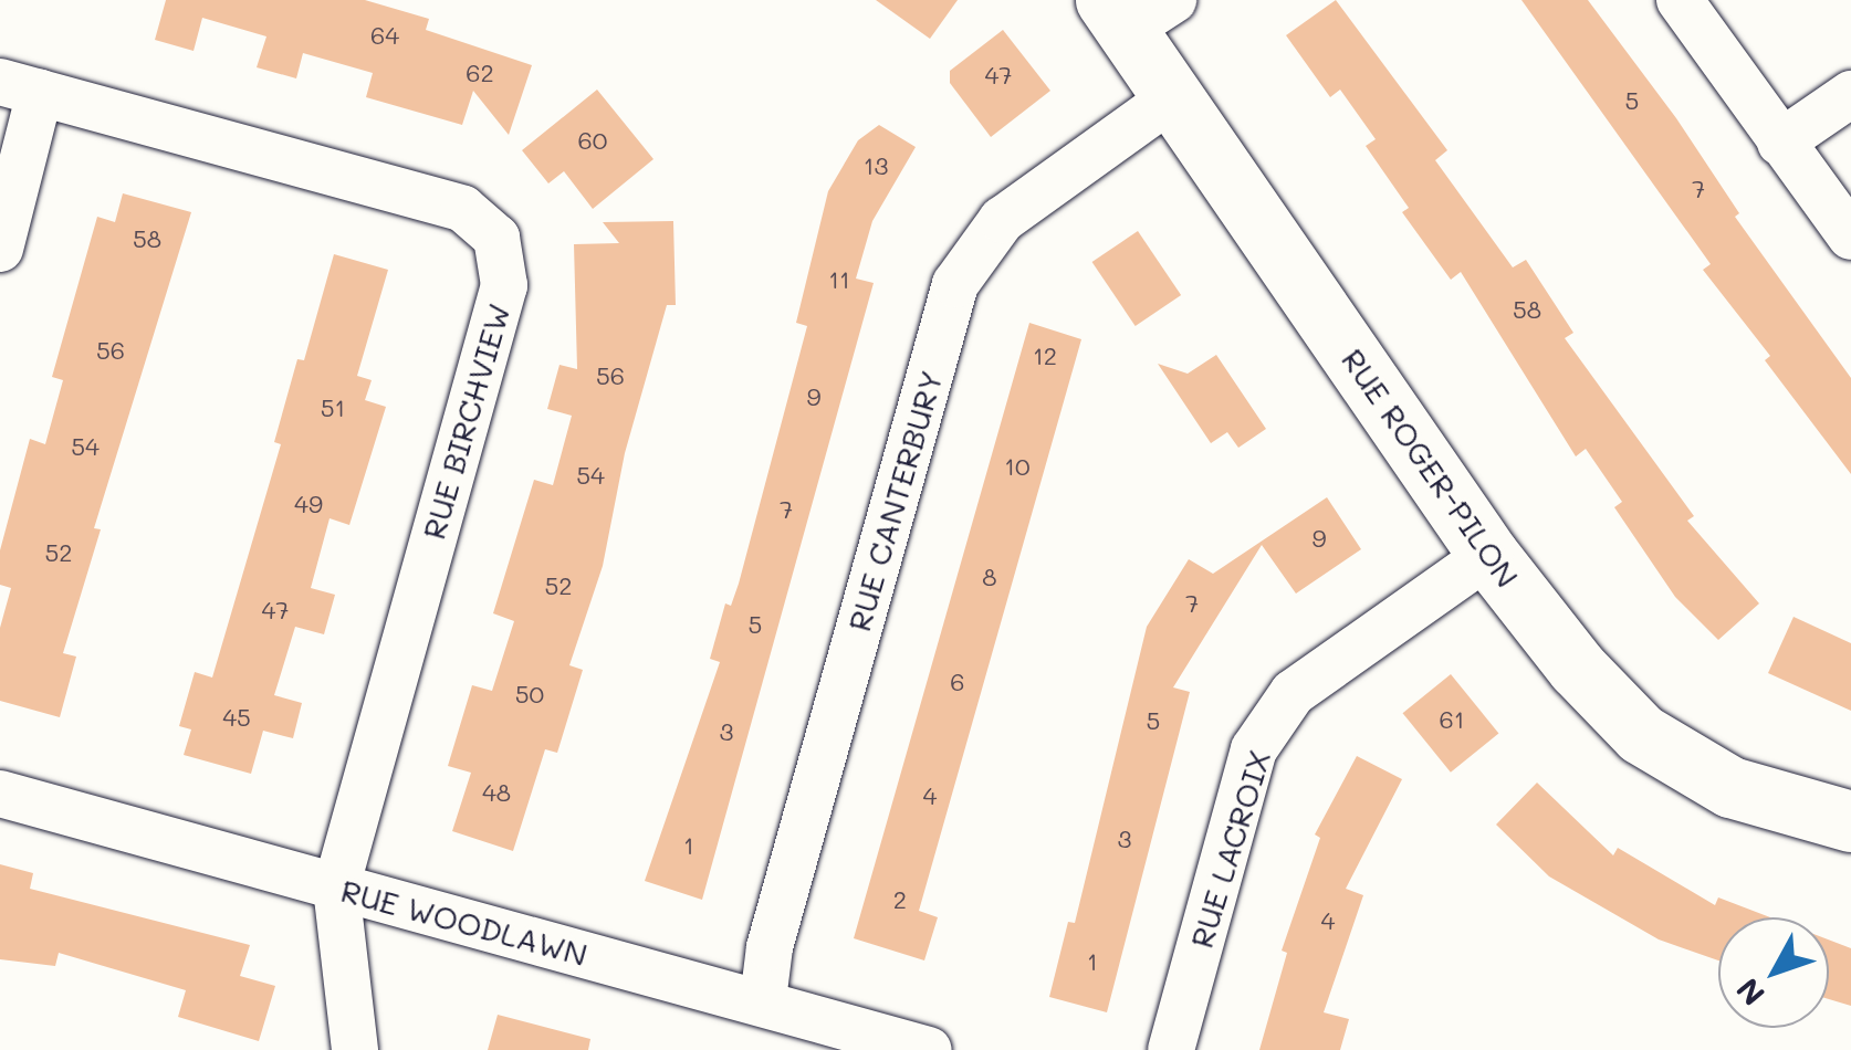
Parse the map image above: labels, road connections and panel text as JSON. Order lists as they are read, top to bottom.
{
  "streets": {
    "street": [
      "RUE BIRCHVIEW",
      "RUE ROGER-PILON",
      "RUE CANTERBURY",
      "RUE LACROIX",
      "RUE WOODLAWN"
    ]
  },
  "crossings": [
    ["RUE BIRCHVIEW", "RUE WOODLAWN"],
    ["RUE ROGER-PILON", "RUE CANTERBURY"],
    ["RUE ROGER-PILON", "RUE LACROIX"],
    ["RUE CANTERBURY", "RUE WOODLAWN"]
  ],
  "house_numbers": [
    "64",
    "62",
    "47",
    "5",
    "60",
    "13",
    "7",
    "58",
    "11",
    "58",
    "56",
    "12",
    "56",
    "9",
    "51",
    "54",
    "10",
    "54",
    "49",
    "7",
    "9",
    "52",
    "8",
    "52",
    "7",
    "47",
    "5",
    "6",
    "50",
    "45",
    "61",
    "5",
    "3",
    "48",
    "4",
    "3",
    "1",
    "2",
    "4",
    "1"
  ],
  "north": "bottom left"
}
